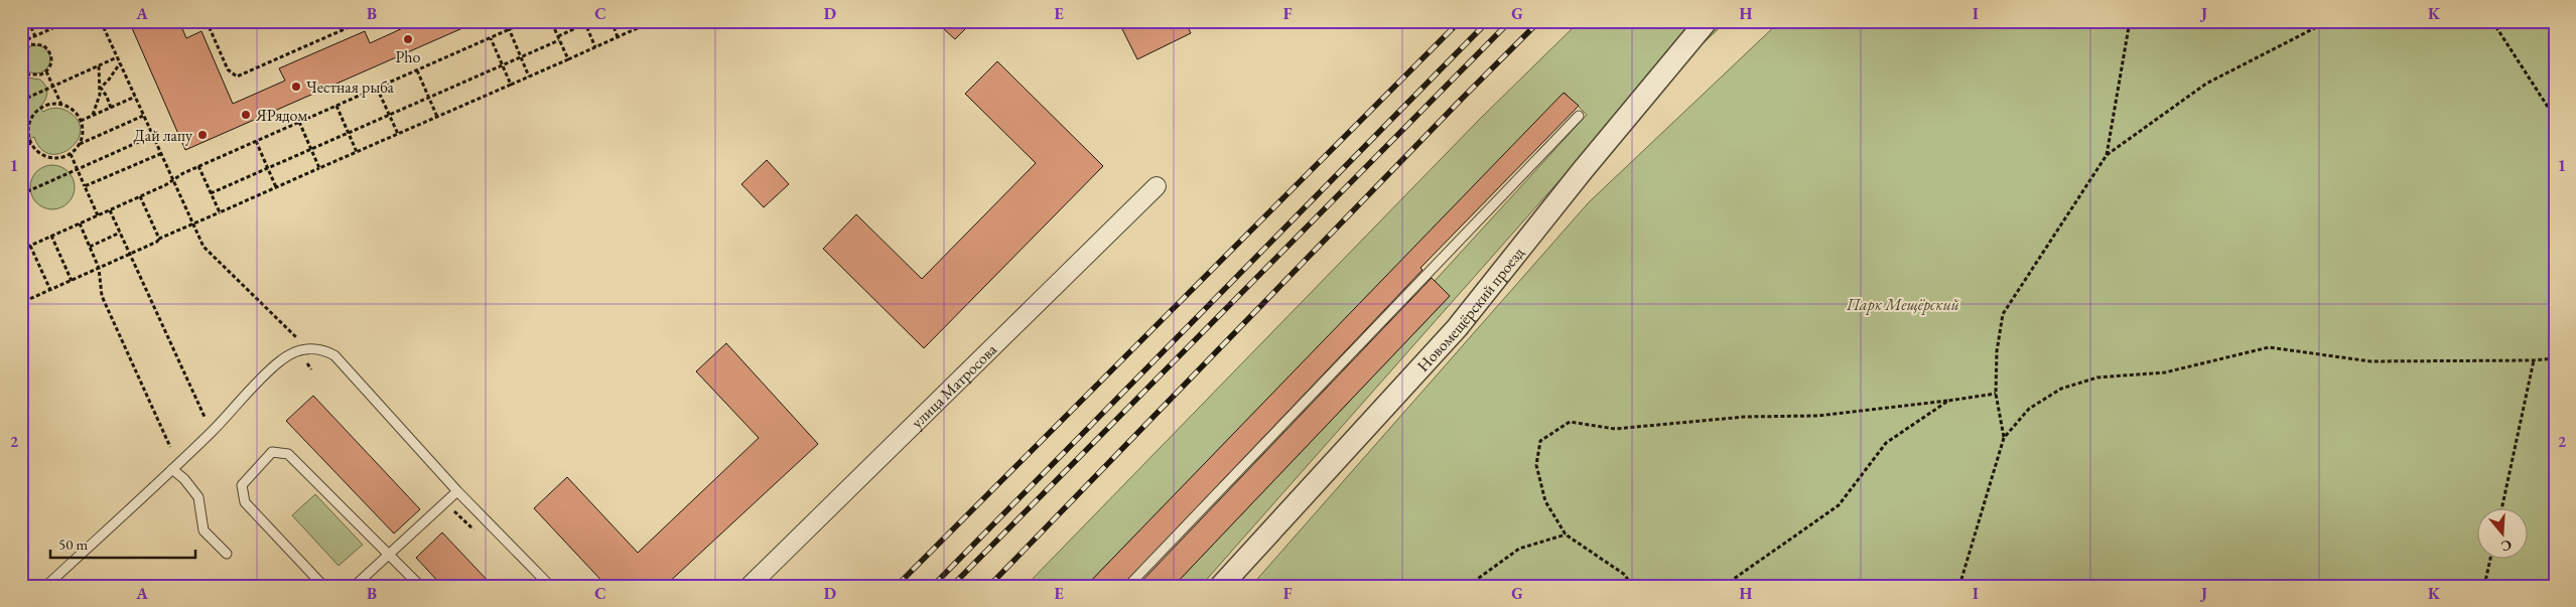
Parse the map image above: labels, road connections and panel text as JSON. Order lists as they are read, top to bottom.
{
  "streets": {
    "street": ["Новомещёрский проезд", "улица Матросова"]
  },
  "parks": ["Парк Мещёрский"],
  "places": [
    "Pho",
    "Честная рыба",
    "ЯРядом",
    "Дай лапу"
  ],
  "scale_bar": "50 m",
  "north": "bottom",
  "grid": {
    "columns": [
      "A",
      "B",
      "C",
      "D",
      "E",
      "F",
      "G",
      "H",
      "I",
      "J",
      "K"
    ],
    "rows": ["1", "2"]
  }
}
